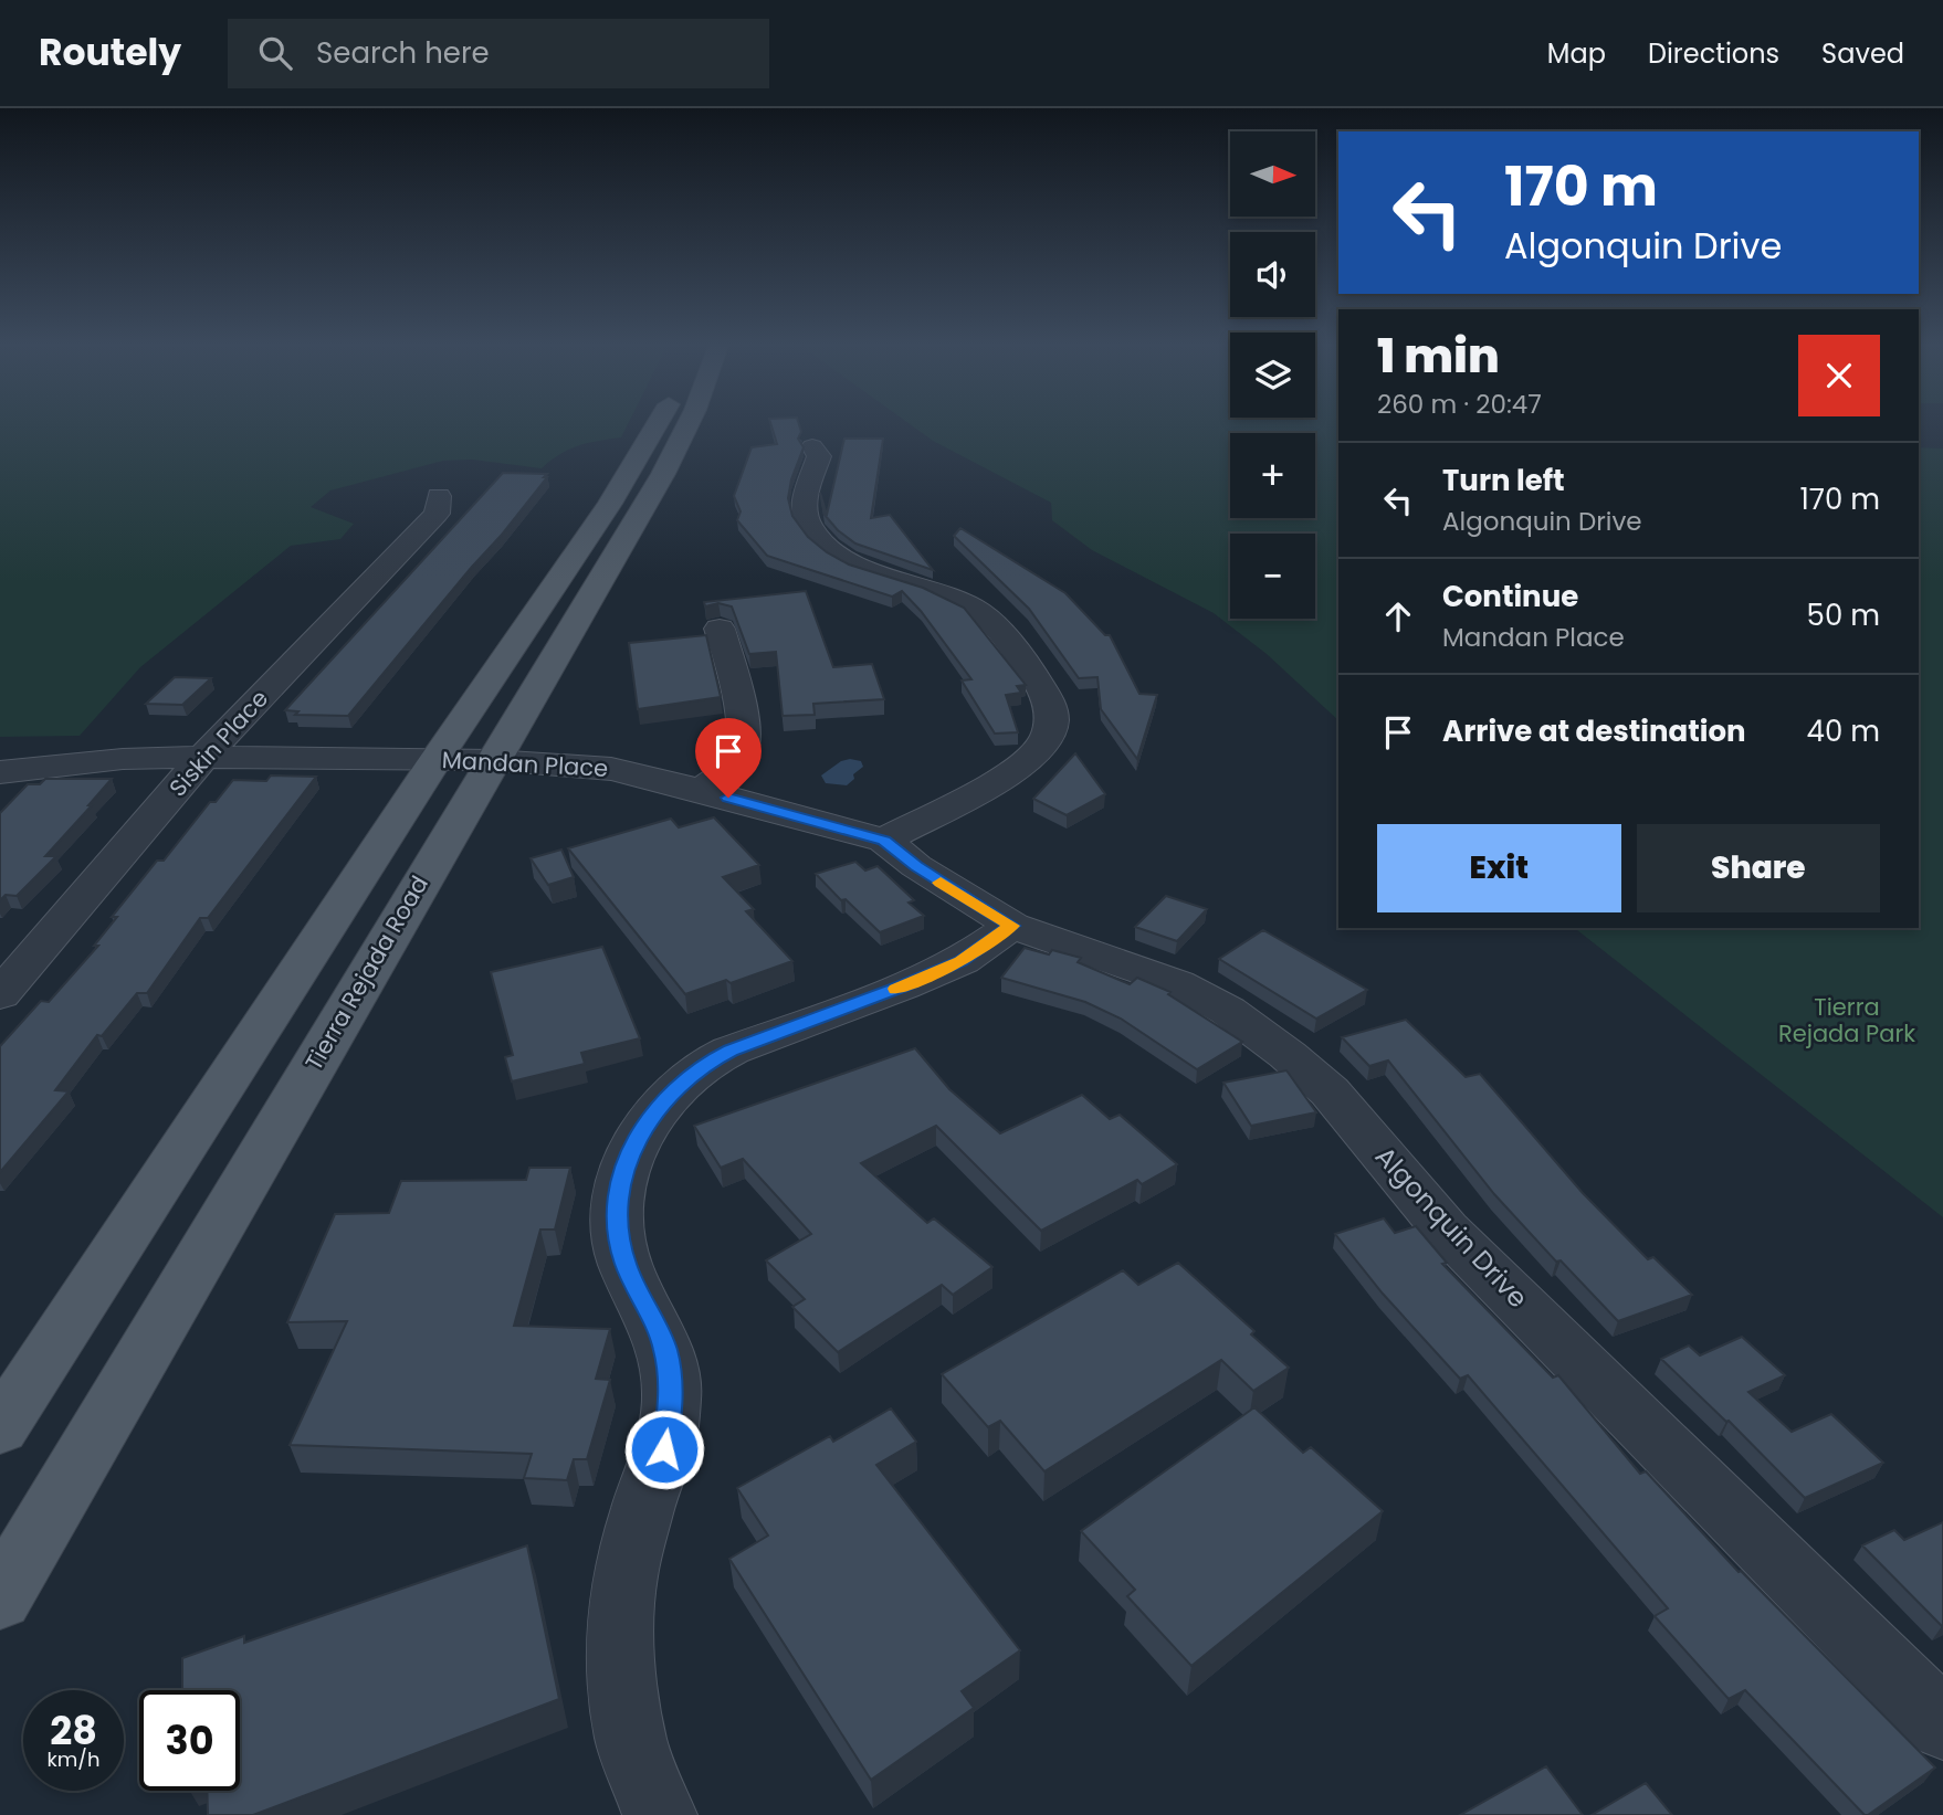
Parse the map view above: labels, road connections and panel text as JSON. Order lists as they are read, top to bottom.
{
  "streets": {
    "main road": ["Tierra Rejada Road"],
    "street": ["Siskin Place", "Mandan Place", "Algonquin Drive"]
  },
  "crossings": [
    ["Siskin Place", "Mandan Place"],
    ["Mandan Place", "Tierra Rejada Road"],
    ["Mandan Place", "Algonquin Drive"]
  ],
  "parks": ["Tierra Rejada Park"],
  "north": "right",
  "page": {
    "header": "Routely",
    "search": "Search here",
    "nav": ["Map", "Directions", "Saved"],
    "map_buttons": ["+", "−"],
    "turn": ["170 m", "Algonquin Drive"],
    "heading": ["1 min", "260 m · 20:47"],
    "list": [
      {
        "name": "Turn left",
        "note": "Algonquin Drive",
        "value": "170 m"
      },
      {
        "name": "Continue",
        "note": "Mandan Place",
        "value": "50 m"
      },
      {
        "name": "Arrive at destination",
        "value": "40 m"
      }
    ],
    "buttons": ["Exit", "Share"],
    "speed": "28 km/h",
    "limit": "30"
  }
}
